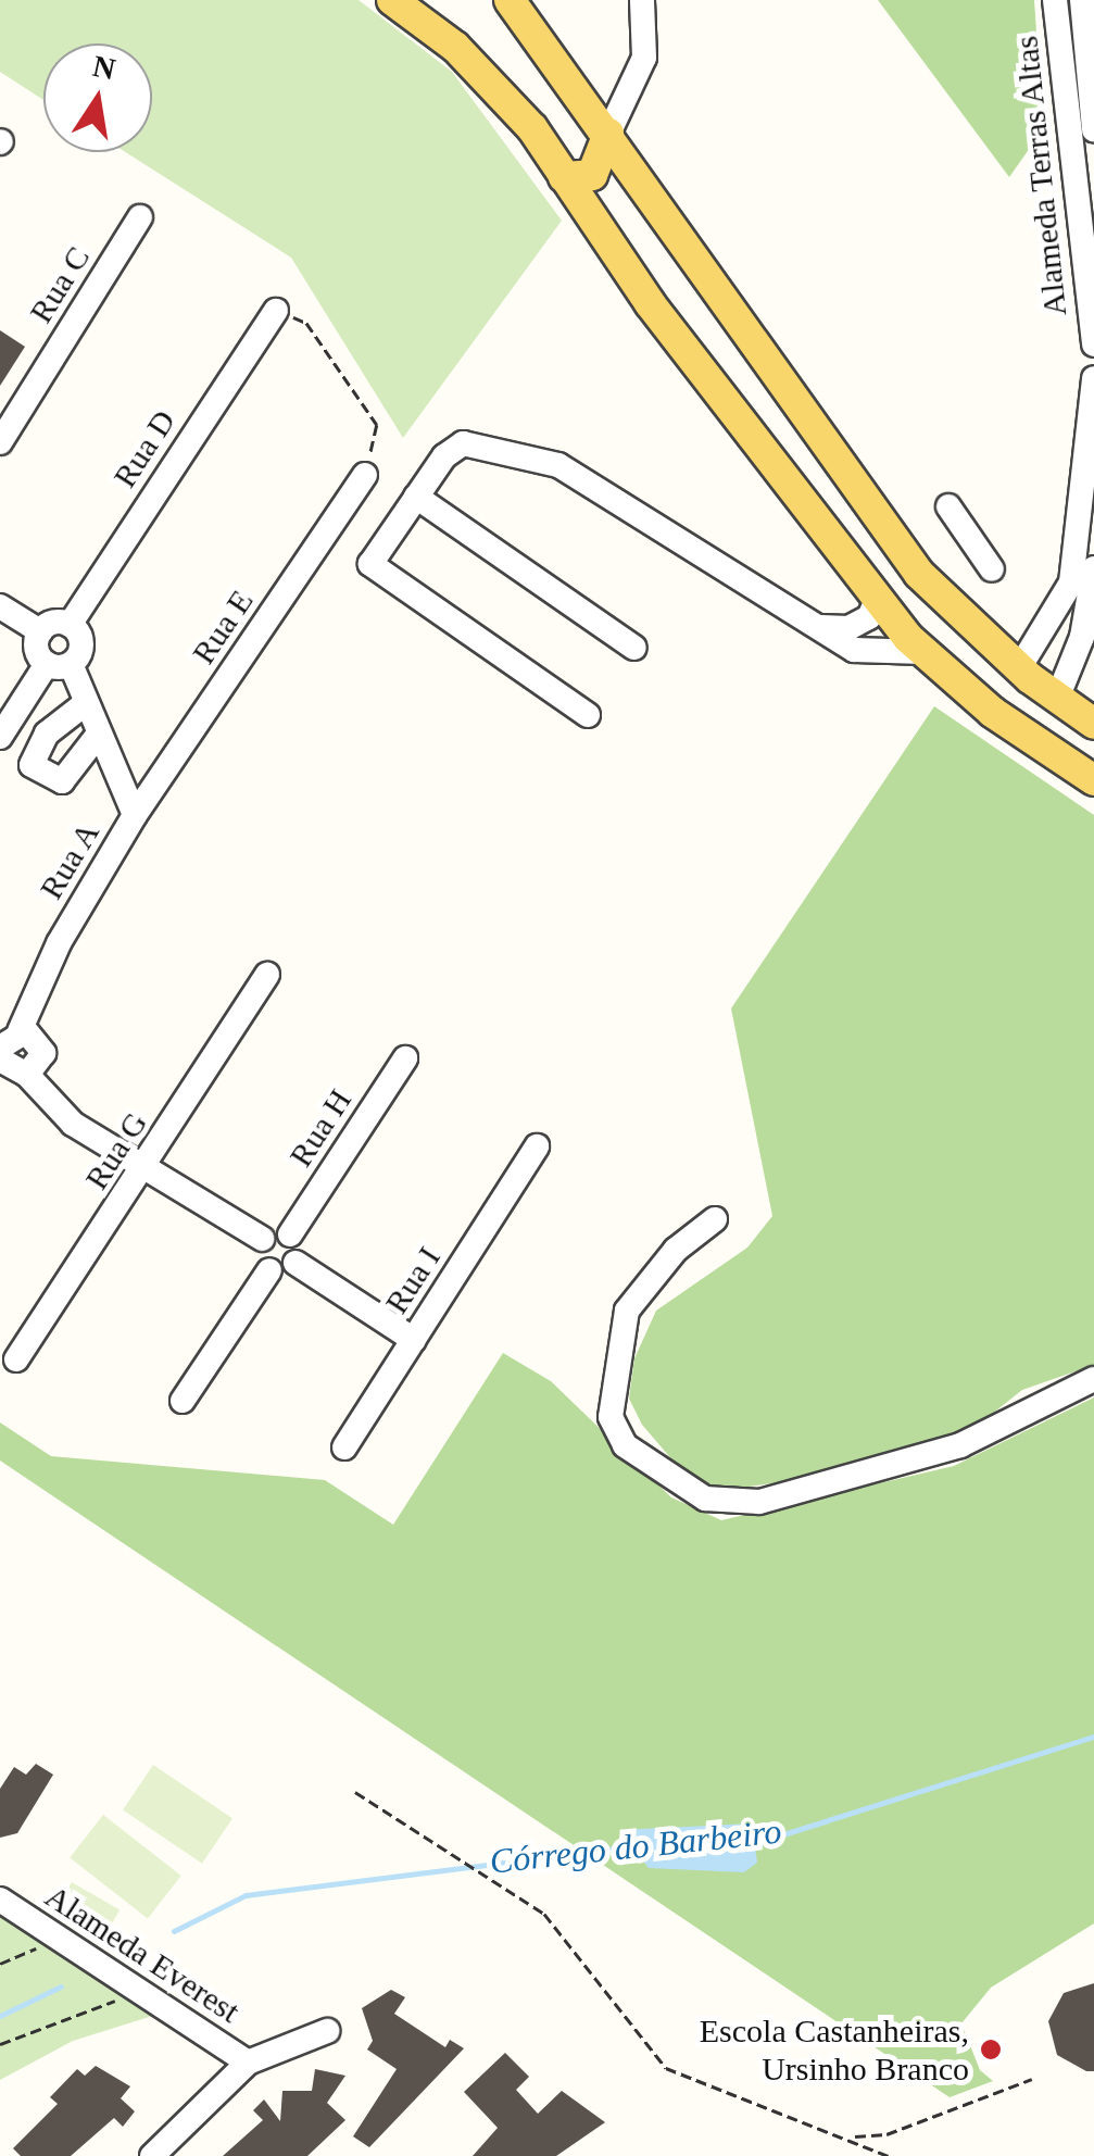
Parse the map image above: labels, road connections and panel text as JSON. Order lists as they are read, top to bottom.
{
  "streets": {
    "street": [
      "Alameda Terras Altas",
      "Rua C",
      "Rua D",
      "Rua E",
      "Rua A",
      "Rua H",
      "Rua G",
      "Rua I",
      "Alameda Everest"
    ]
  },
  "crossings": [
    ["Rua E", "Rua A"]
  ],
  "water": ["Córrego do Barbeiro"],
  "places": ["Escola Castanheiras, Ursinho Branco"],
  "north": "top"
}
